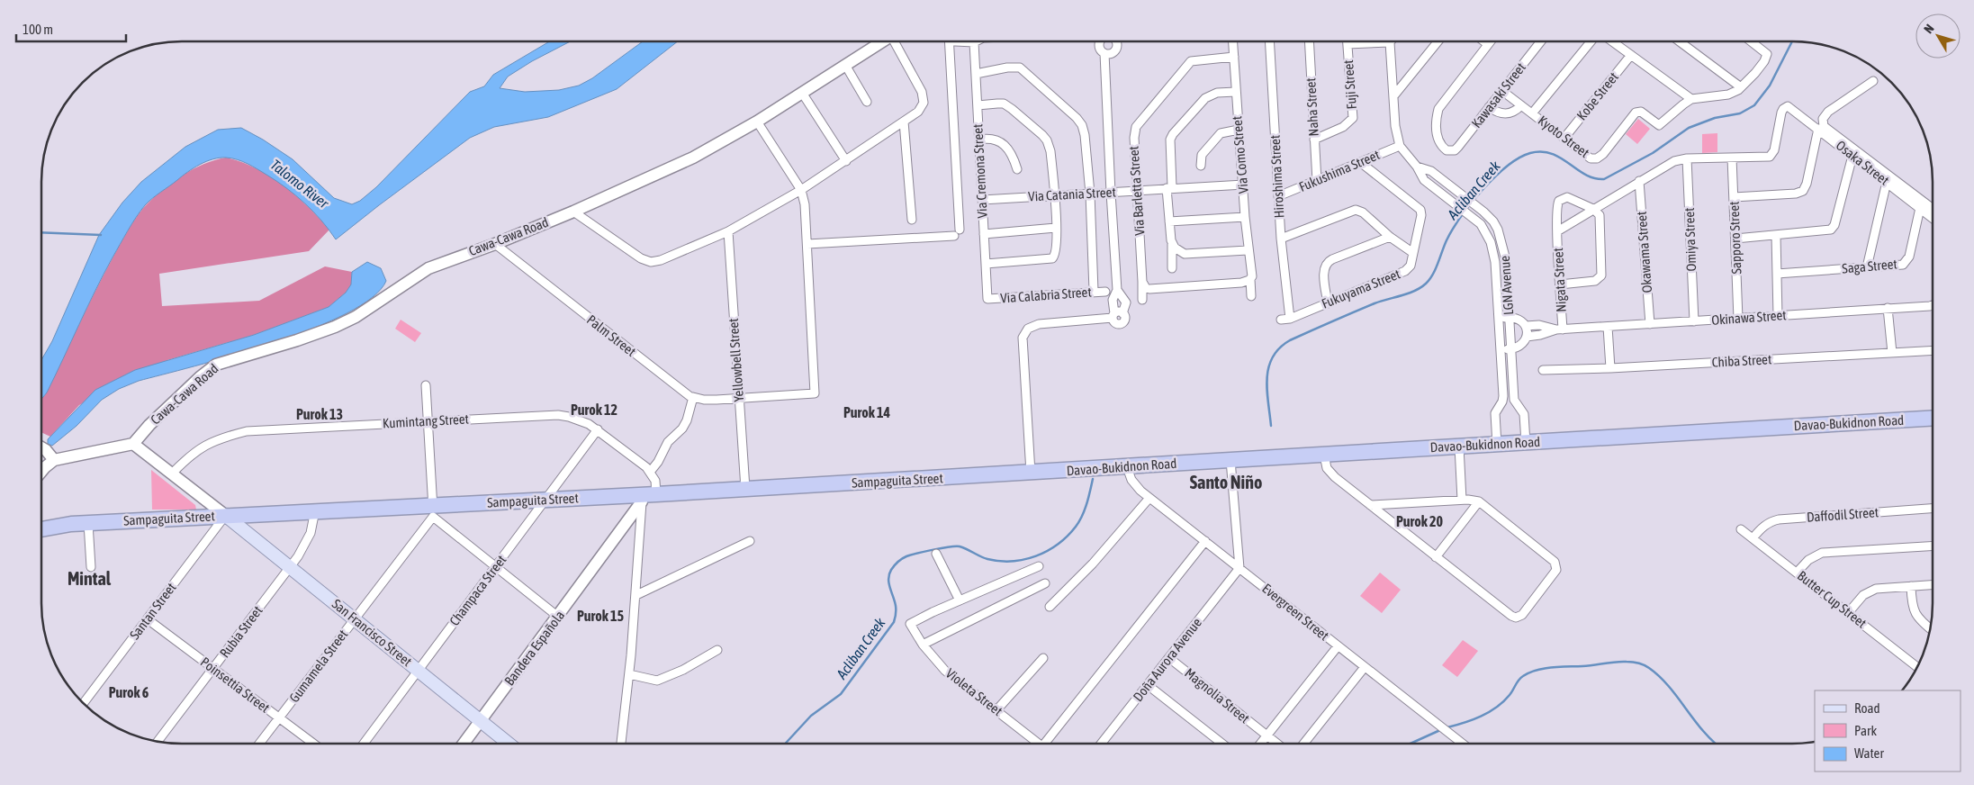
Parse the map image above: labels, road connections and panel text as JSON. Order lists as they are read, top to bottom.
{
  "streets": {
    "highway": ["Davao-Bukidnon Road", "Sampaguita Street"],
    "main road": ["San Francisco Street"],
    "street": [
      "Fuji Street",
      "Kawasaki Street",
      "Kobe Street",
      "Naha Street",
      "Kyoto Street",
      "Via Como Street",
      "Osaka Street",
      "Via Cremona Street",
      "Fukushima Street",
      "Hiroshima Street",
      "Via Barletta Street",
      "Via Catania Street",
      "Cawa-Cawa Road",
      "Sapporo Street",
      "Omiya Street",
      "Okawama Street",
      "Saga Street",
      "Nigata Street",
      "LGN Avenue",
      "Fukuyama Street",
      "Via Calabria Street",
      "Okinawa Street",
      "Palm Street",
      "Yellowbell Street",
      "Chiba Street",
      "Kumintang Street",
      "Daffodil Street",
      "Champaca Street",
      "Butter Cup Street",
      "Santan Street",
      "Evergreen Street",
      "Rubia Street",
      "Bandera Española",
      "Doña Aurora Avenue",
      "Gumamela Street",
      "Poinsettia Street",
      "Violeta Street",
      "Magnolia Street"
    ]
  },
  "crossings": [
    ["Fuji Street", "Naha Street"],
    ["Kawasaki Street", "Kyoto Street"],
    ["Kobe Street", "Kyoto Street"],
    ["Naha Street", "Fukushima Street"],
    ["Via Como Street", "Via Barletta Street"],
    ["Via Como Street", "Via Catania Street"],
    ["Osaka Street", "Sapporo Street"],
    ["Osaka Street", "Saga Street"],
    ["Via Cremona Street", "Via Catania Street"],
    ["Via Cremona Street", "Via Calabria Street"],
    ["Fukushima Street", "Hiroshima Street"],
    ["Fukushima Street", "LGN Avenue"],
    ["Fukushima Street", "Fukuyama Street"],
    ["Hiroshima Street", "Fukuyama Street"],
    ["Via Barletta Street", "Via Catania Street"],
    ["Cawa-Cawa Road", "Palm Street"],
    ["Sapporo Street", "Okinawa Street"],
    ["Omiya Street", "Okinawa Street"],
    ["Okawama Street", "Okinawa Street"],
    ["Nigata Street", "Okinawa Street"],
    ["LGN Avenue", "Davao-Bukidnon Road"],
    ["Palm Street", "Yellowbell Street"],
    ["Yellowbell Street", "Sampaguita Street"],
    ["Kumintang Street", "Champaca Street"],
    ["Davao-Bukidnon Road", "Sampaguita Street"],
    ["Davao-Bukidnon Road", "Evergreen Street"],
    ["Sampaguita Street", "Champaca Street"],
    ["Sampaguita Street", "Santan Street"],
    ["Sampaguita Street", "Rubia Street"],
    ["Sampaguita Street", "San Francisco Street"],
    ["Sampaguita Street", "Bandera Española"],
    ["Sampaguita Street", "Gumamela Street"],
    ["Daffodil Street", "Butter Cup Street"],
    ["Champaca Street", "San Francisco Street"],
    ["Santan Street", "San Francisco Street"],
    ["Santan Street", "Poinsettia Street"],
    ["Evergreen Street", "Doña Aurora Avenue"],
    ["Rubia Street", "San Francisco Street"],
    ["Rubia Street", "Poinsettia Street"],
    ["San Francisco Street", "Bandera Española"],
    ["San Francisco Street", "Gumamela Street"],
    ["Doña Aurora Avenue", "Magnolia Street"],
    ["Gumamela Street", "Poinsettia Street"]
  ],
  "districts": [
    "Purok 12",
    "Purok 14",
    "Purok 13",
    "Santo Niño",
    "Purok 20",
    "Mintal",
    "Purok 15",
    "Purok 6"
  ],
  "water": ["Talomo River", "Acliban Creek"],
  "legend": ["Road", "Park", "Water"],
  "scale_bar": "100 m",
  "north": "top left"
}
